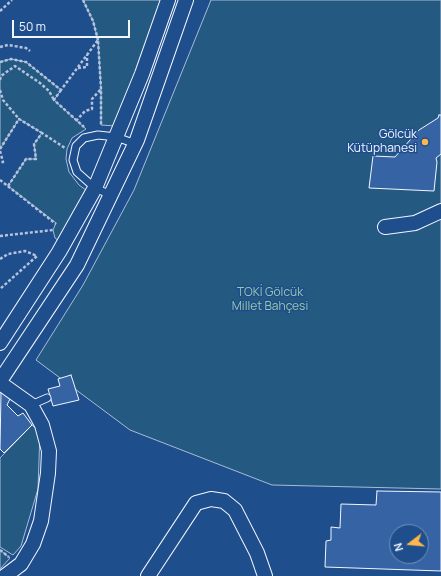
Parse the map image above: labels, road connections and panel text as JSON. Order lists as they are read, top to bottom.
{
  "parks": ["TOKİ Gölcük Millet Bahçesi"],
  "places": ["Gölcük Kütüphanesi"],
  "scale_bar": "50 m",
  "north": "left"
}
